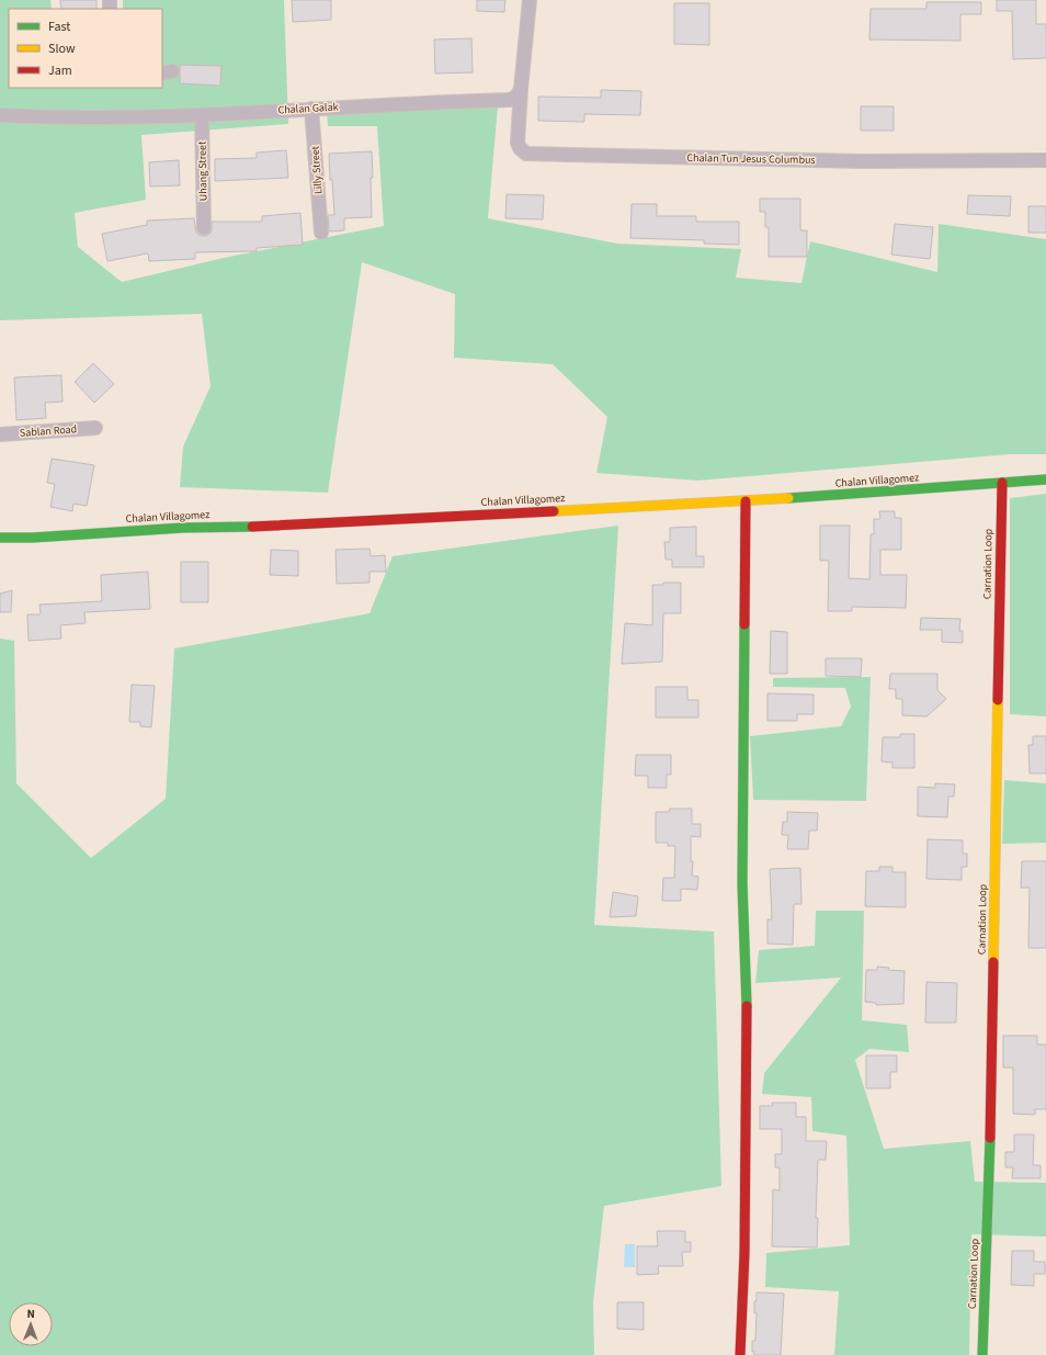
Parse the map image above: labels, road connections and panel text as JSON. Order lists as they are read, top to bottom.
{
  "streets": {
    "street": [
      "Chalan Galak",
      "Chalan Tun Jesus Columbus",
      "Lilly Street",
      "Uhang Street",
      "Sablan Road",
      "Chalan Villagomez",
      "Carnation Loop"
    ]
  },
  "crossings": [
    ["Chalan Galak", "Chalan Tun Jesus Columbus"],
    ["Chalan Galak", "Lilly Street"],
    ["Chalan Galak", "Uhang Street"],
    ["Chalan Villagomez", "Carnation Loop"]
  ],
  "legend": ["Fast", "Slow", "Jam"],
  "north": "top"
}
